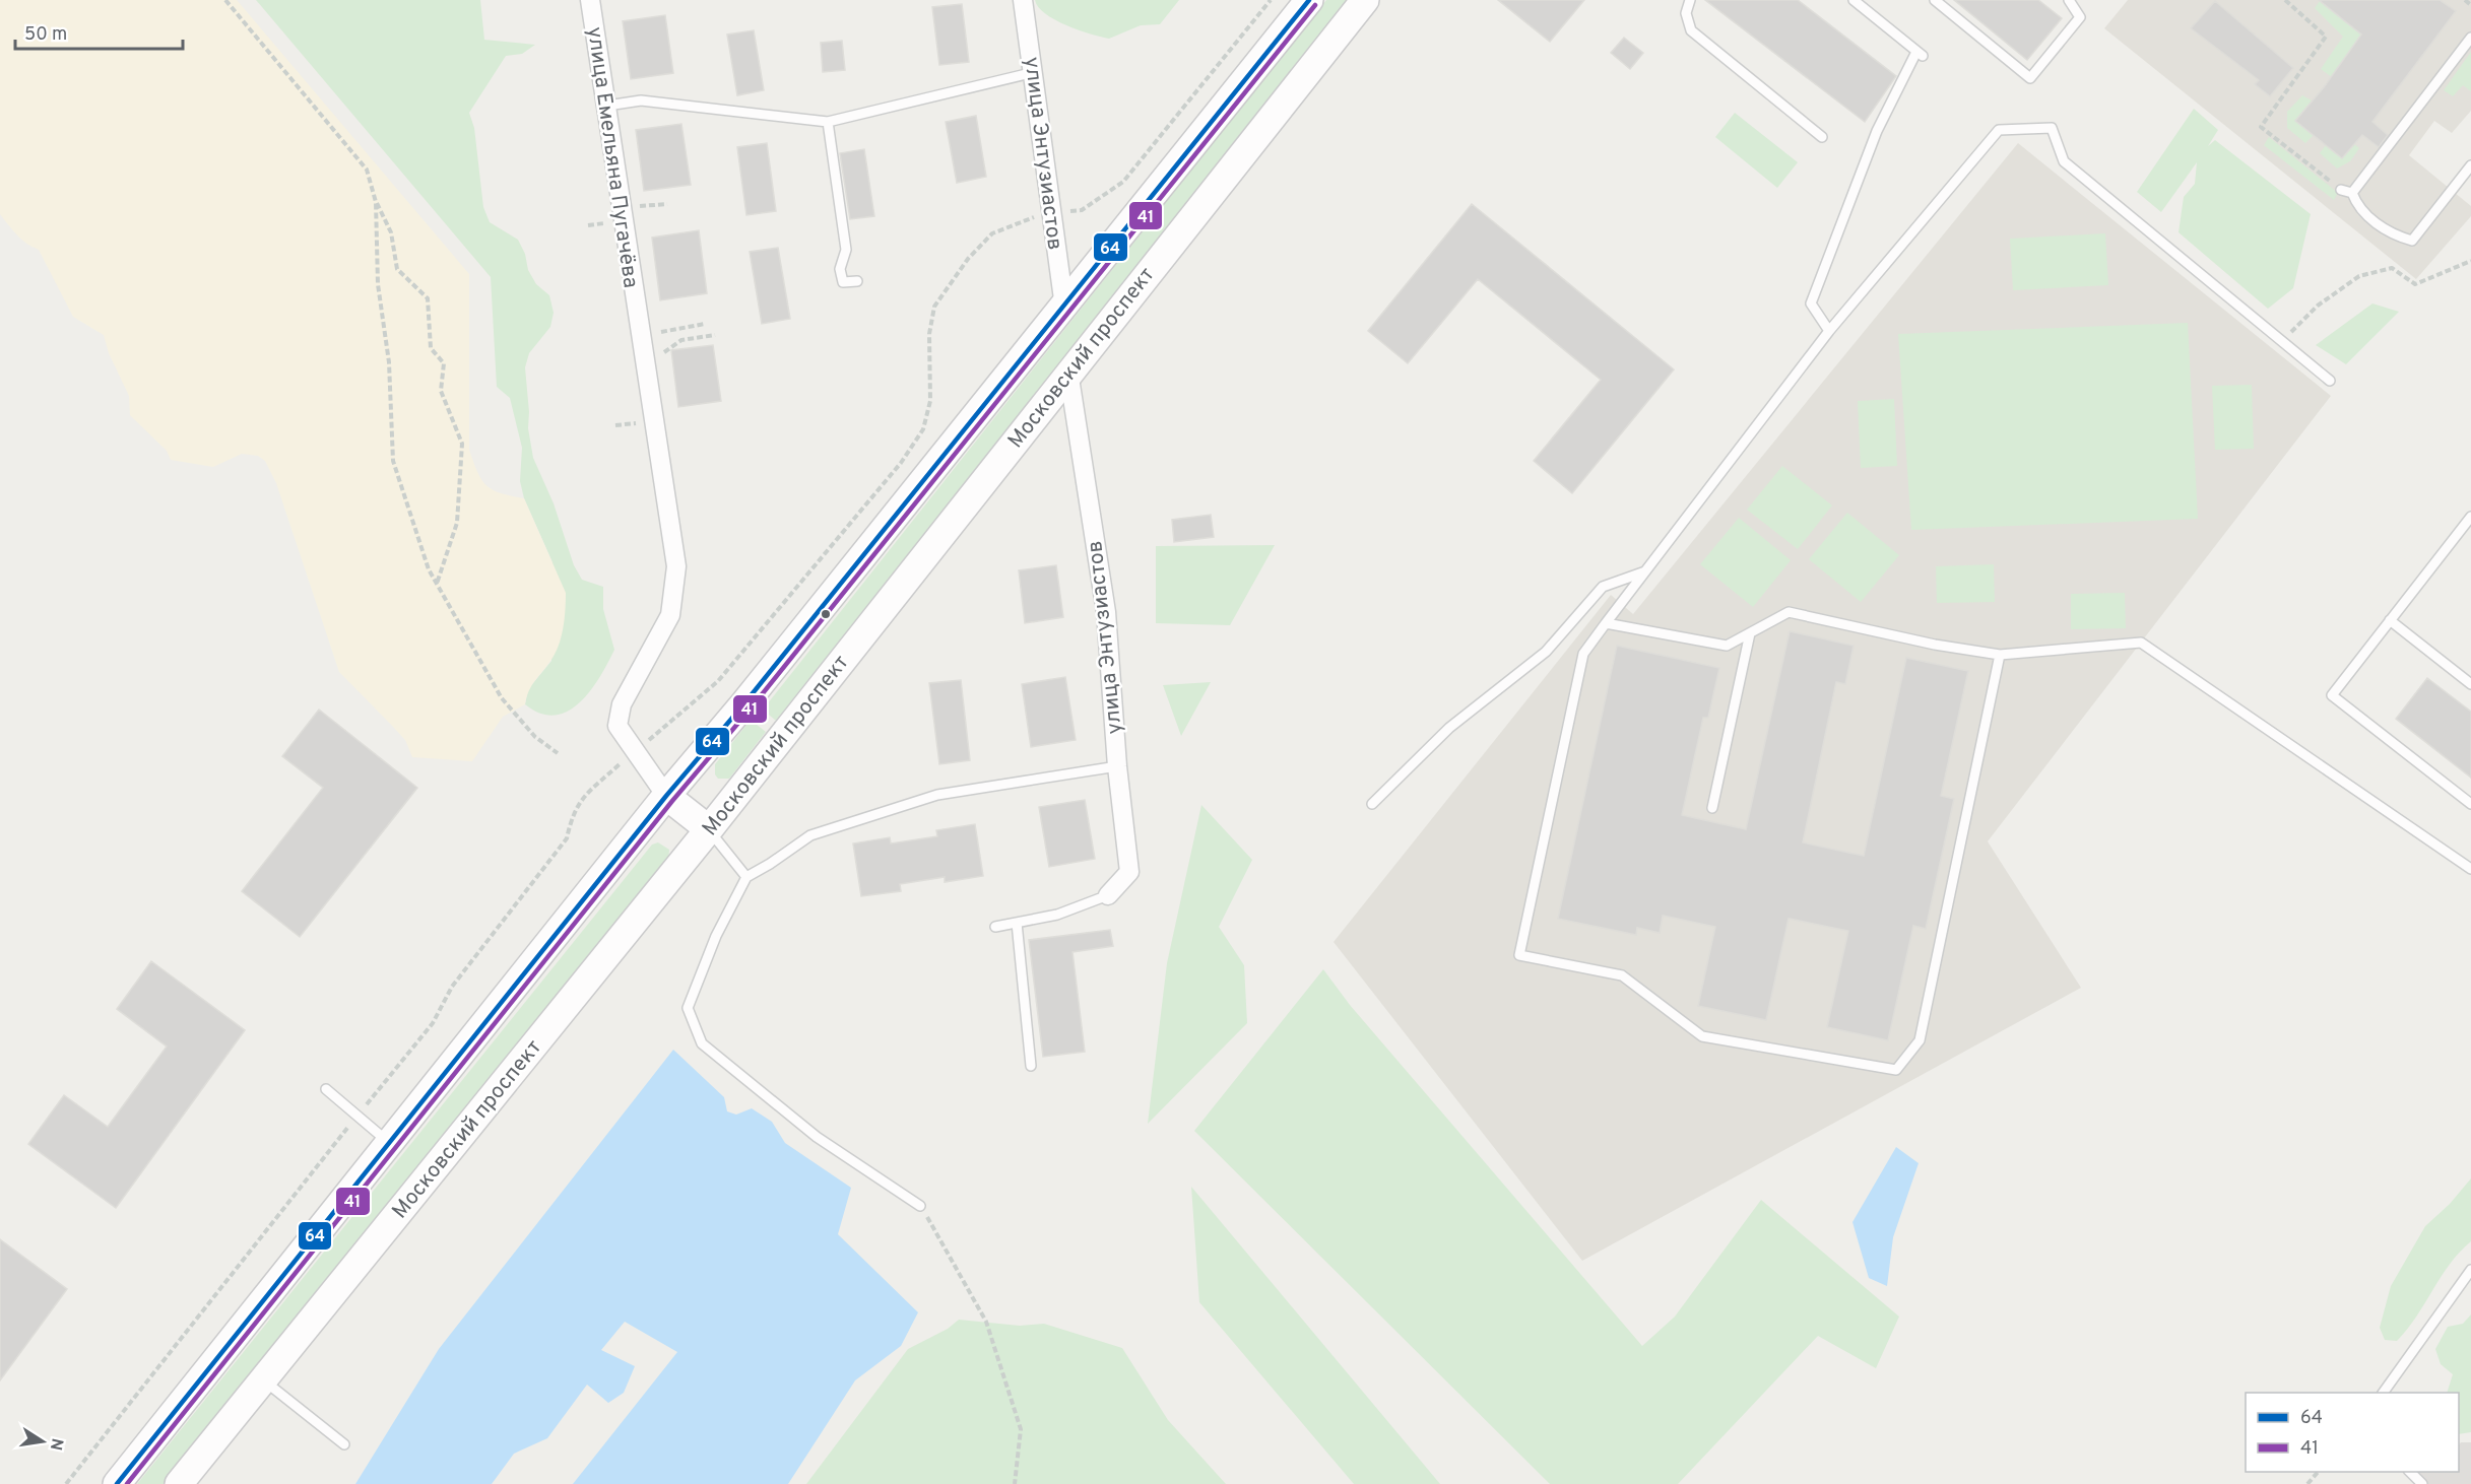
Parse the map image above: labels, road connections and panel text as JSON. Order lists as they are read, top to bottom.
{
  "streets": {
    "main road": ["Московский проспект"],
    "street": ["улица Энтузиастов", "улица Емельяна Пугачёва"]
  },
  "crossings": [
    ["улица Энтузиастов", "Московский проспект"],
    ["улица Емельяна Пугачёва", "Московский проспект"]
  ],
  "lines": ["transit line 64", "transit line 41"],
  "legend": ["64", "41"],
  "scale_bar": "50 m",
  "north": "right"
}
